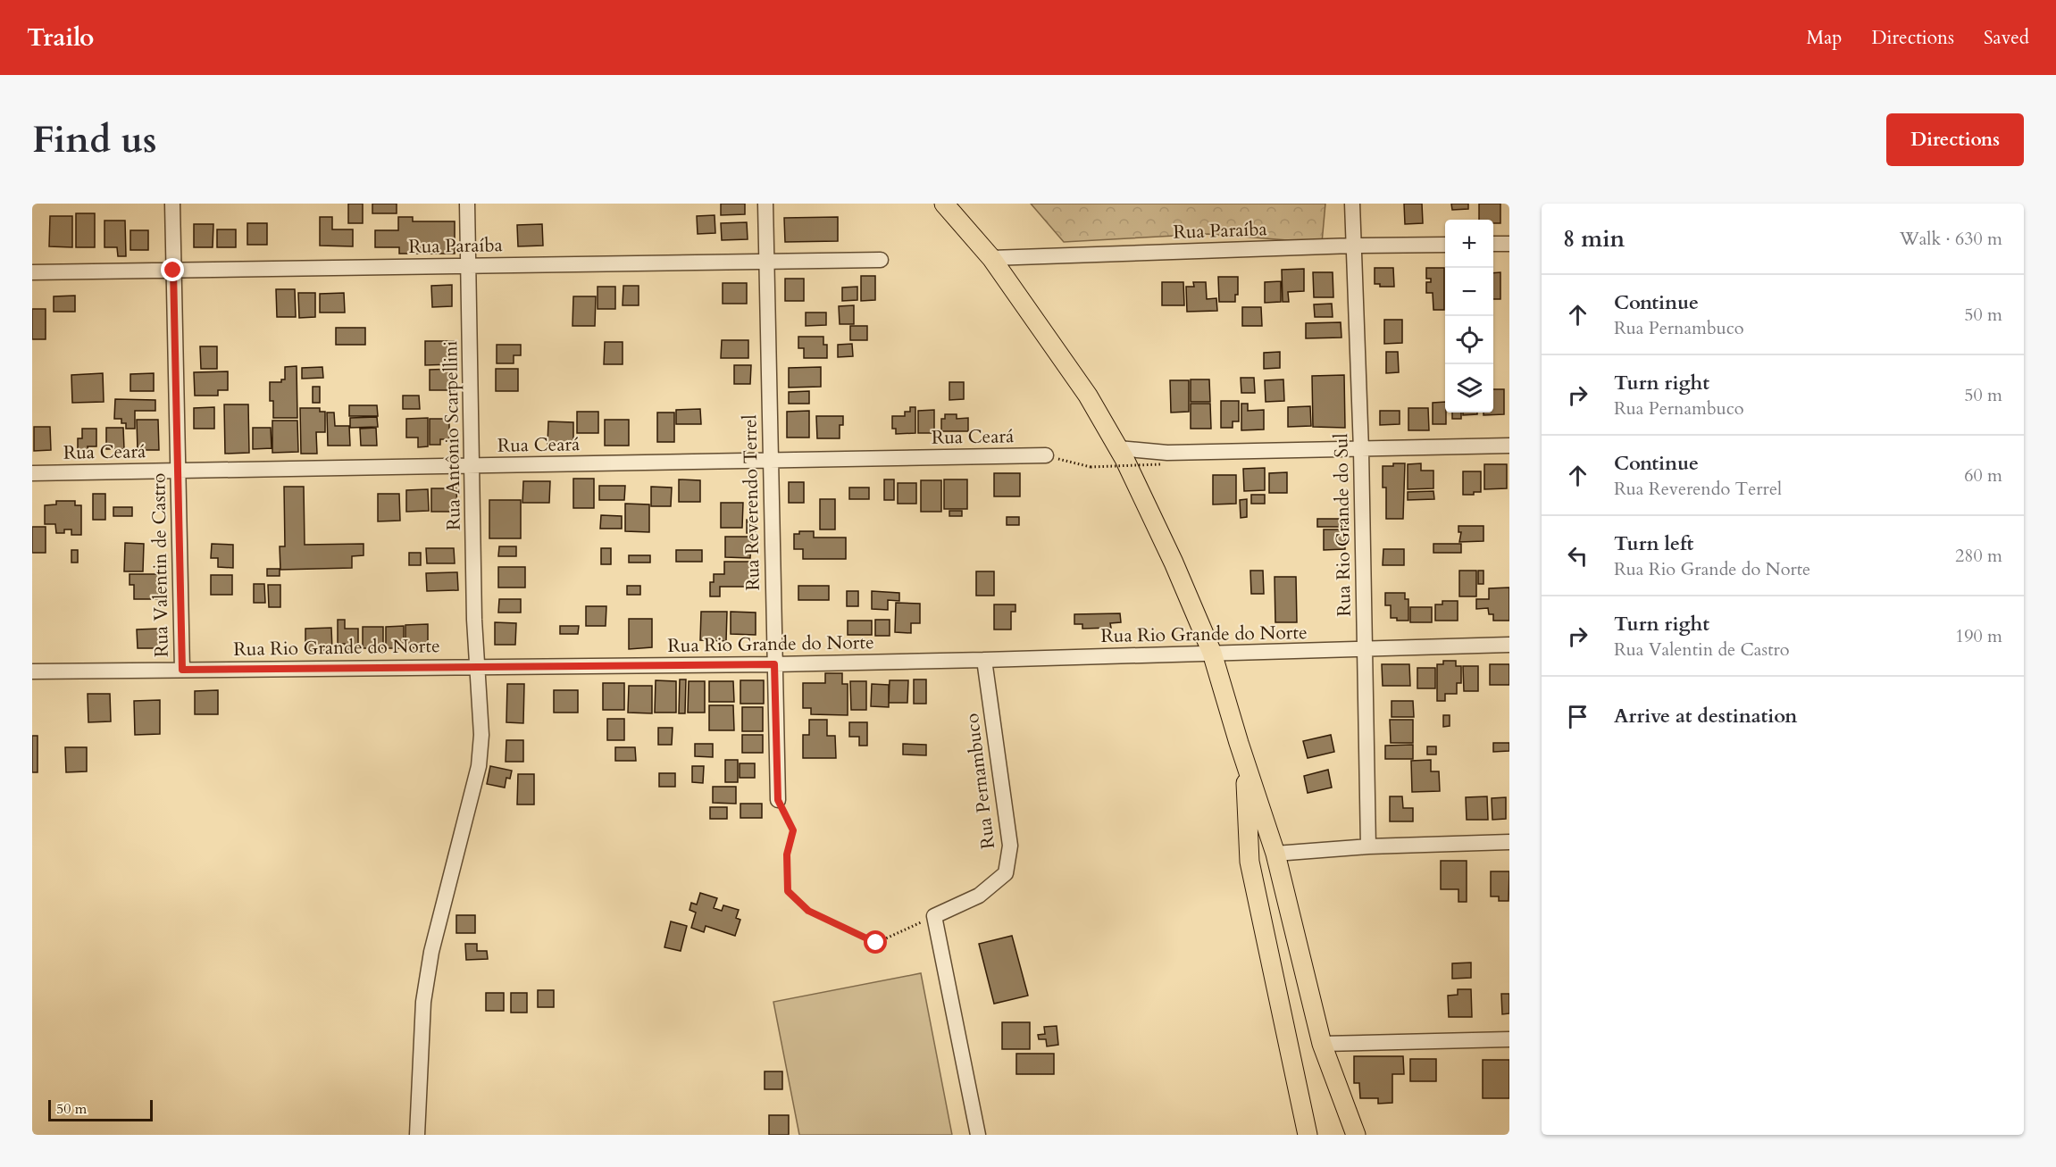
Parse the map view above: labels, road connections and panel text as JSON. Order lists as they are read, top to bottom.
{
  "streets": {
    "street": [
      "Rua Paraíba",
      "Rua Antônio Scarpellini",
      "Rua Ceará",
      "Rua Reverendo Terrel",
      "Rua Rio Grande do Sul",
      "Rua Valentin de Castro",
      "Rua Rio Grande do Norte",
      "Rua Pernambuco"
    ]
  },
  "crossings": [
    ["Rua Paraíba", "Rua Antônio Scarpellini"],
    ["Rua Paraíba", "Rua Reverendo Terrel"],
    ["Rua Paraíba", "Rua Rio Grande do Sul"],
    ["Rua Paraíba", "Rua Valentin de Castro"],
    ["Rua Antônio Scarpellini", "Rua Ceará"],
    ["Rua Antônio Scarpellini", "Rua Rio Grande do Norte"],
    ["Rua Ceará", "Rua Reverendo Terrel"],
    ["Rua Ceará", "Rua Valentin de Castro"],
    ["Rua Reverendo Terrel", "Rua Rio Grande do Norte"],
    ["Rua Rio Grande do Sul", "Rua Rio Grande do Norte"],
    ["Rua Valentin de Castro", "Rua Rio Grande do Norte"],
    ["Rua Rio Grande do Norte", "Rua Pernambuco"]
  ],
  "scale_bar": "50 m",
  "page": {
    "header": "Trailo",
    "nav": ["Map", "Directions", "Saved"],
    "buttons": "Directions",
    "title": "Find us",
    "heading": ["8 min", "Walk · 630 m"],
    "map_buttons": ["+", "−"],
    "list": [
      ["Continue", "Rua Pernambuco", "50 m"],
      ["Turn right", "Rua Pernambuco", "50 m"],
      ["Continue", "Rua Reverendo Terrel", "60 m"],
      ["Turn left", "Rua Rio Grande do Norte", "280 m"],
      ["Turn right", "Rua Valentin de Castro", "190 m"],
      "Arrive at destination"
    ],
    "scale": "50 m"
  }
}
